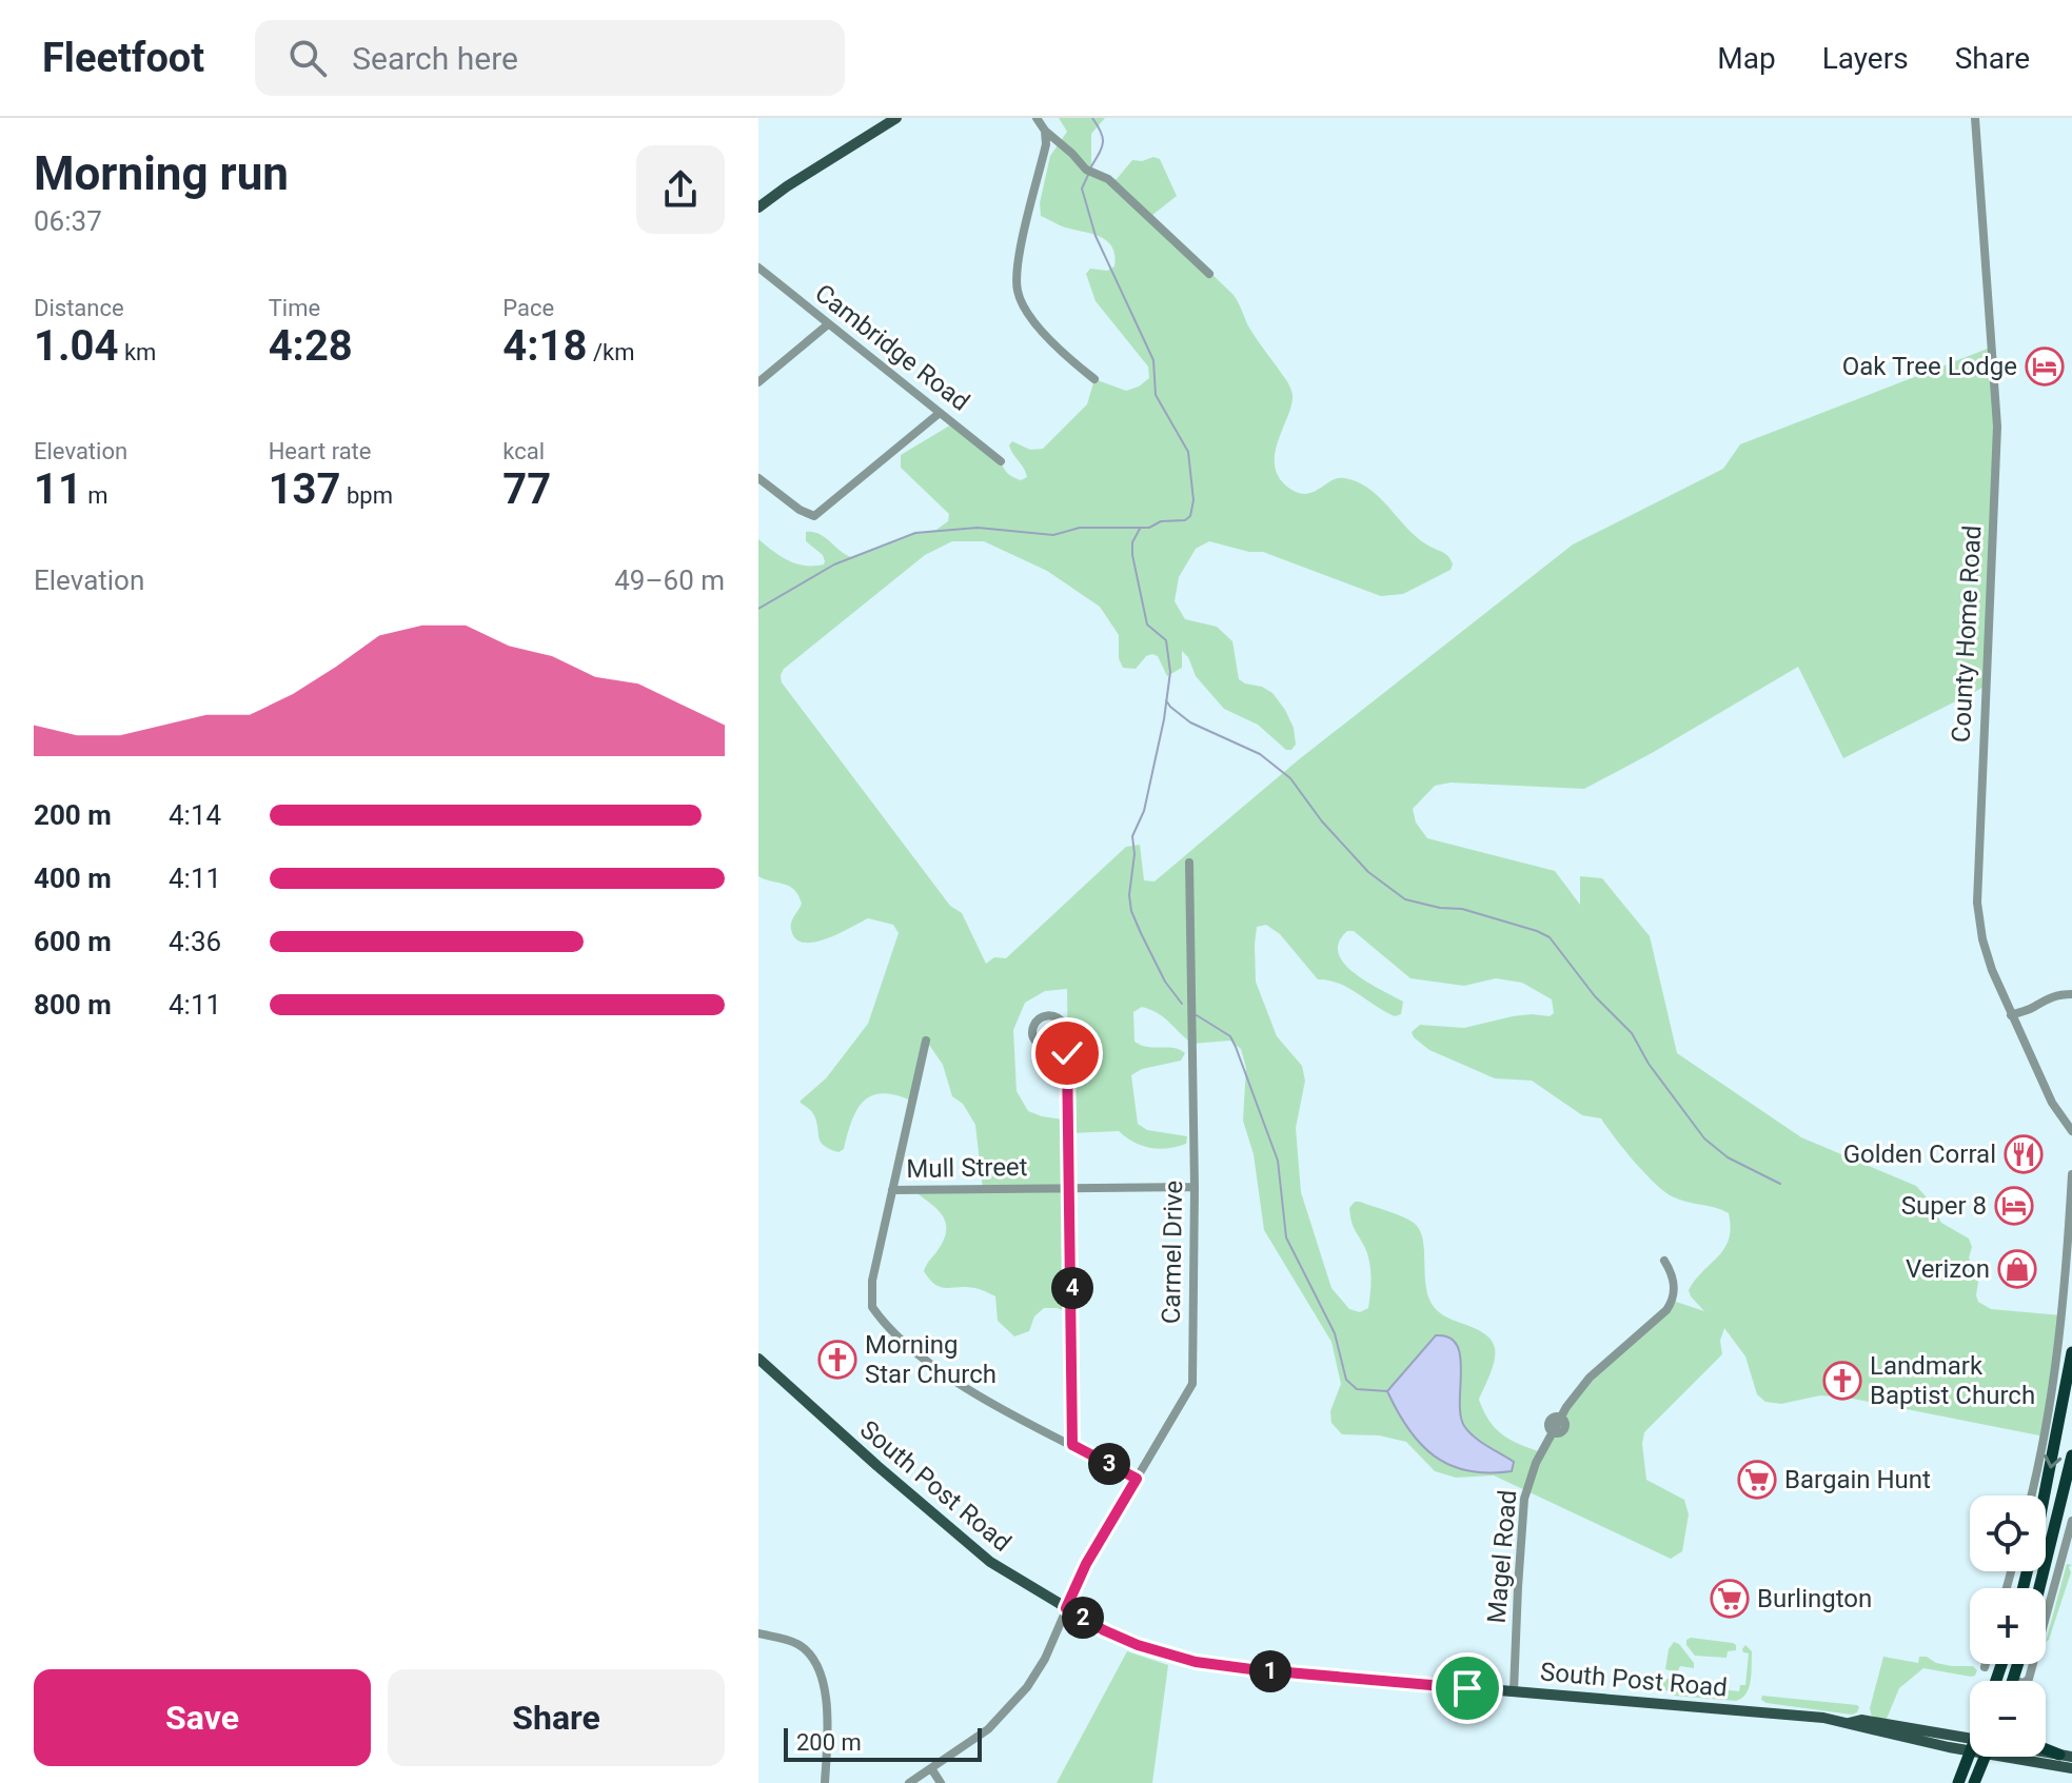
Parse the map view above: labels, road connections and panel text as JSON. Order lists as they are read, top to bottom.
{
  "streets": {
    "main road": ["South Post Road"],
    "street": [
      "Cambridge Road",
      "County Home Road",
      "Mull Street",
      "Carmel Drive",
      "Magel Road"
    ]
  },
  "crossings": [
    ["Mull Street", "Carmel Drive"],
    ["Carmel Drive", "South Post Road"],
    ["South Post Road", "Magel Road"]
  ],
  "places": {
    "hotel": ["Oak Tree Lodge", "Super 8"],
    "restaurant": ["Golden Corral"],
    "shop": ["Verizon"],
    "church": ["Morning Star Church", "Landmark Baptist Church"],
    "supermarket": ["Bargain Hunt", "Burlington"]
  },
  "scale_bar": "200 m",
  "page": {
    "header": "Fleetfoot",
    "search": "Search here",
    "nav": ["Map", "Layers", "Share"],
    "heading": ["Morning run", "06:37"],
    "stats": [
      ["Distance", "1.04 km"],
      ["Time", "4:28"],
      ["Pace", "4:18 /km"],
      ["Elevation", "11 m"],
      ["Heart rate", "137 bpm"],
      ["kcal", "77"]
    ],
    "chart": ["Elevation", "49–60 m"],
    "list": [
      {
        "name": "200 m",
        "note": "4:14"
      },
      {
        "name": "400 m",
        "note": "4:11"
      },
      {
        "name": "600 m",
        "note": "4:36"
      },
      {
        "name": "800 m",
        "note": "4:11"
      }
    ],
    "pins": [
      "4",
      "3",
      "2",
      "1"
    ],
    "map_buttons": ["+", "−"],
    "buttons": ["Save", "Share"],
    "scale": "200 m"
  }
}
